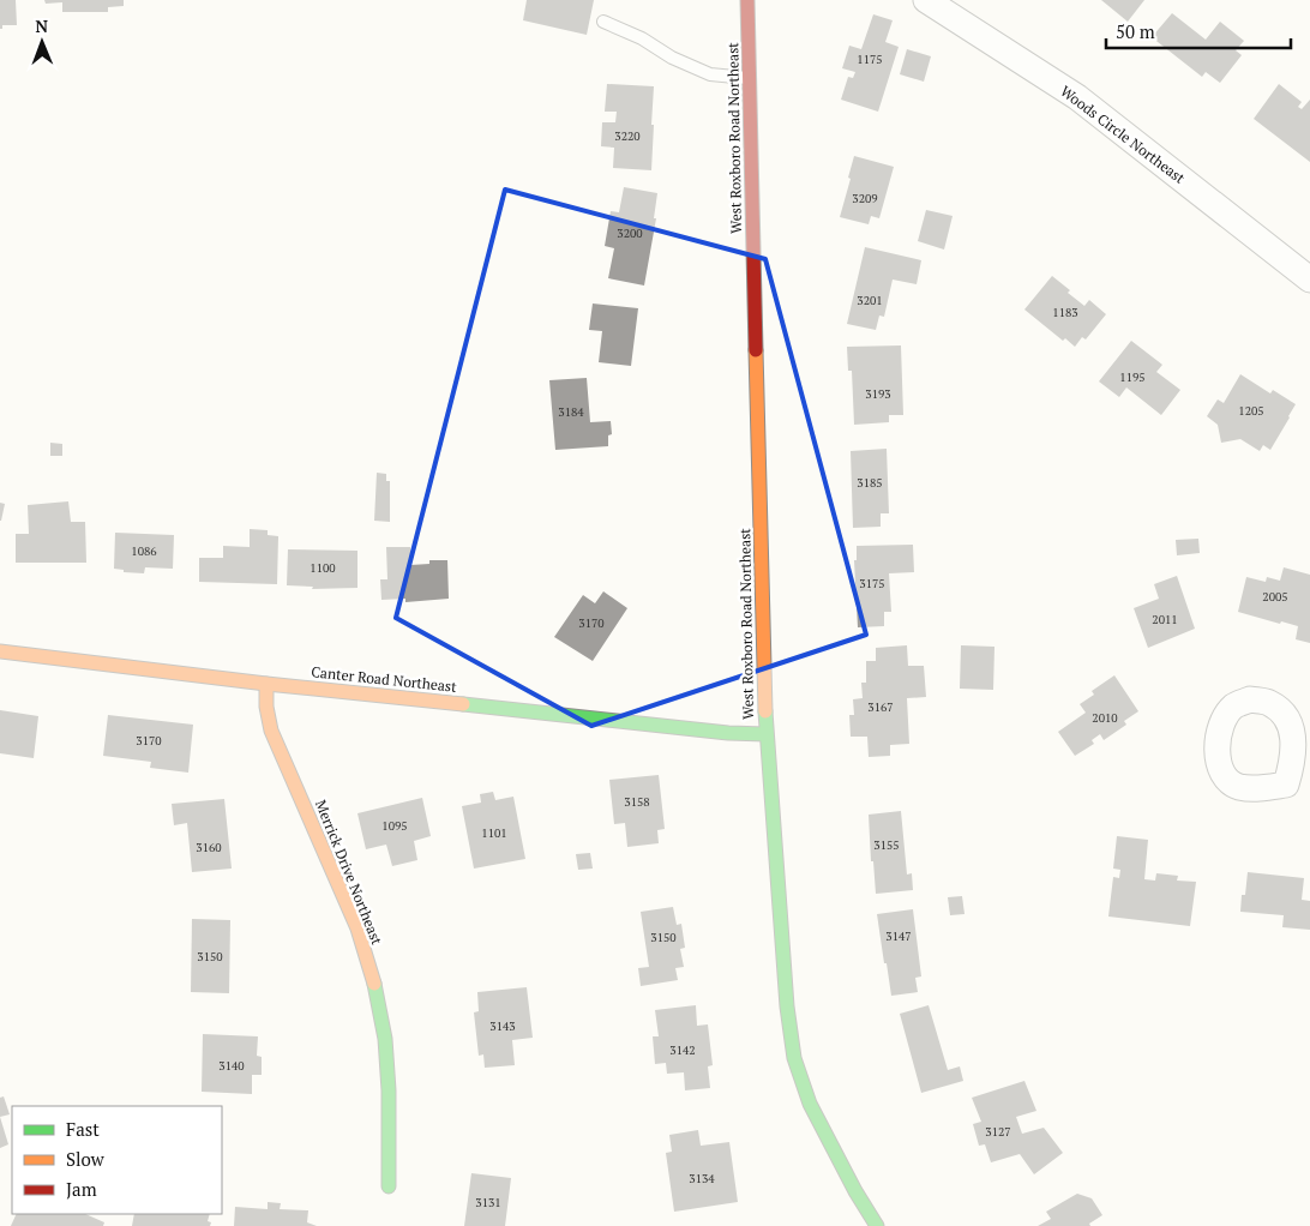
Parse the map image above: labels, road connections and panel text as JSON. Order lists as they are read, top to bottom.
{
  "streets": {
    "street": [
      "Woods Circle Northeast",
      "West Roxboro Road Northeast",
      "Canter Road Northeast",
      "Merrick Drive Northeast"
    ]
  },
  "crossings": [
    ["West Roxboro Road Northeast", "Canter Road Northeast"],
    ["Canter Road Northeast", "Merrick Drive Northeast"]
  ],
  "house_numbers": [
    "1175",
    "3220",
    "3209",
    "3200",
    "3201",
    "1183",
    "1195",
    "3193",
    "1205",
    "3184",
    "3185",
    "1086",
    "1100",
    "3175",
    "2005",
    "2011",
    "3170",
    "3167",
    "2010",
    "3170",
    "3158",
    "1095",
    "1101",
    "3155",
    "3160",
    "3147",
    "3150",
    "3150",
    "3143",
    "3142",
    "3140",
    "3127",
    "3134",
    "3131"
  ],
  "legend": ["Fast", "Slow", "Jam"],
  "scale_bar": "50 m",
  "north": "top"
}
